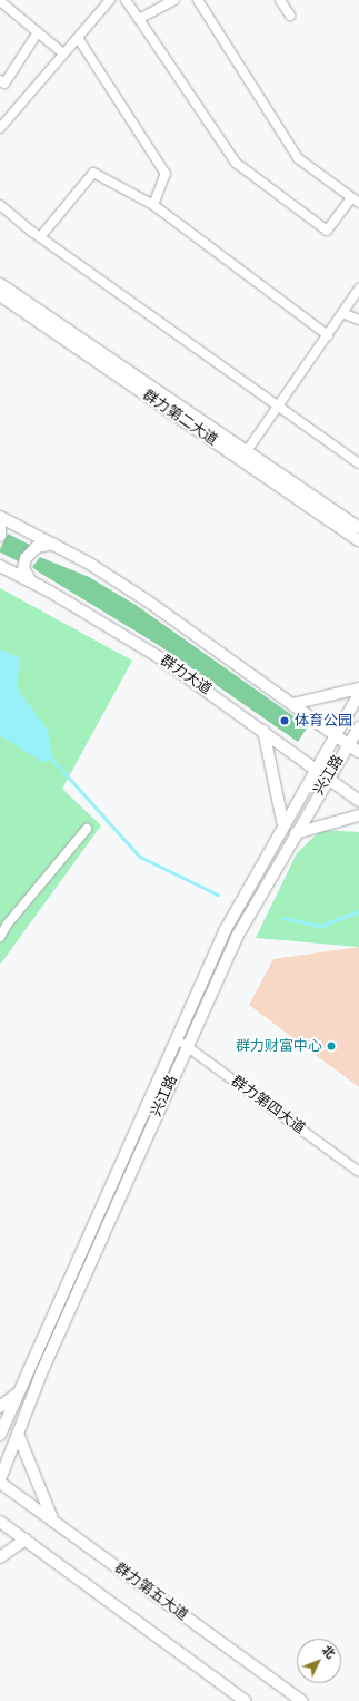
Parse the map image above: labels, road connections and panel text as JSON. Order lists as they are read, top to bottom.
{
  "streets": {
    "main road": [
      "群力第二大道",
      "群力大道",
      "兴江路",
      "群力第五大道"
    ],
    "street": ["群力第四大道"]
  },
  "crossings": [
    ["群力大道", "兴江路"],
    ["兴江路", "群力第四大道"]
  ],
  "places": ["体育公园", "群力财富中心"],
  "north": "top right"
}
